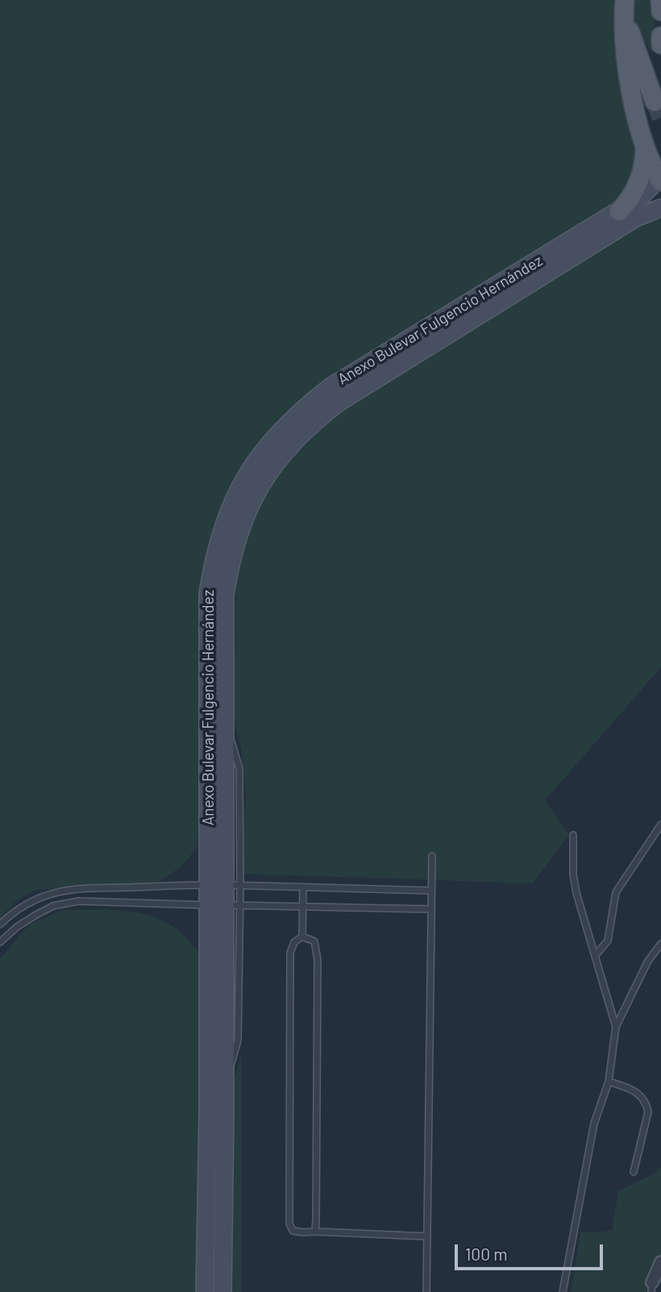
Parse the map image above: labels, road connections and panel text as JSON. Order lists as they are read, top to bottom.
{
  "streets": {
    "main road": ["Anexo Bulevar Fulgencio Hernández"]
  },
  "scale_bar": "100 m"
}
